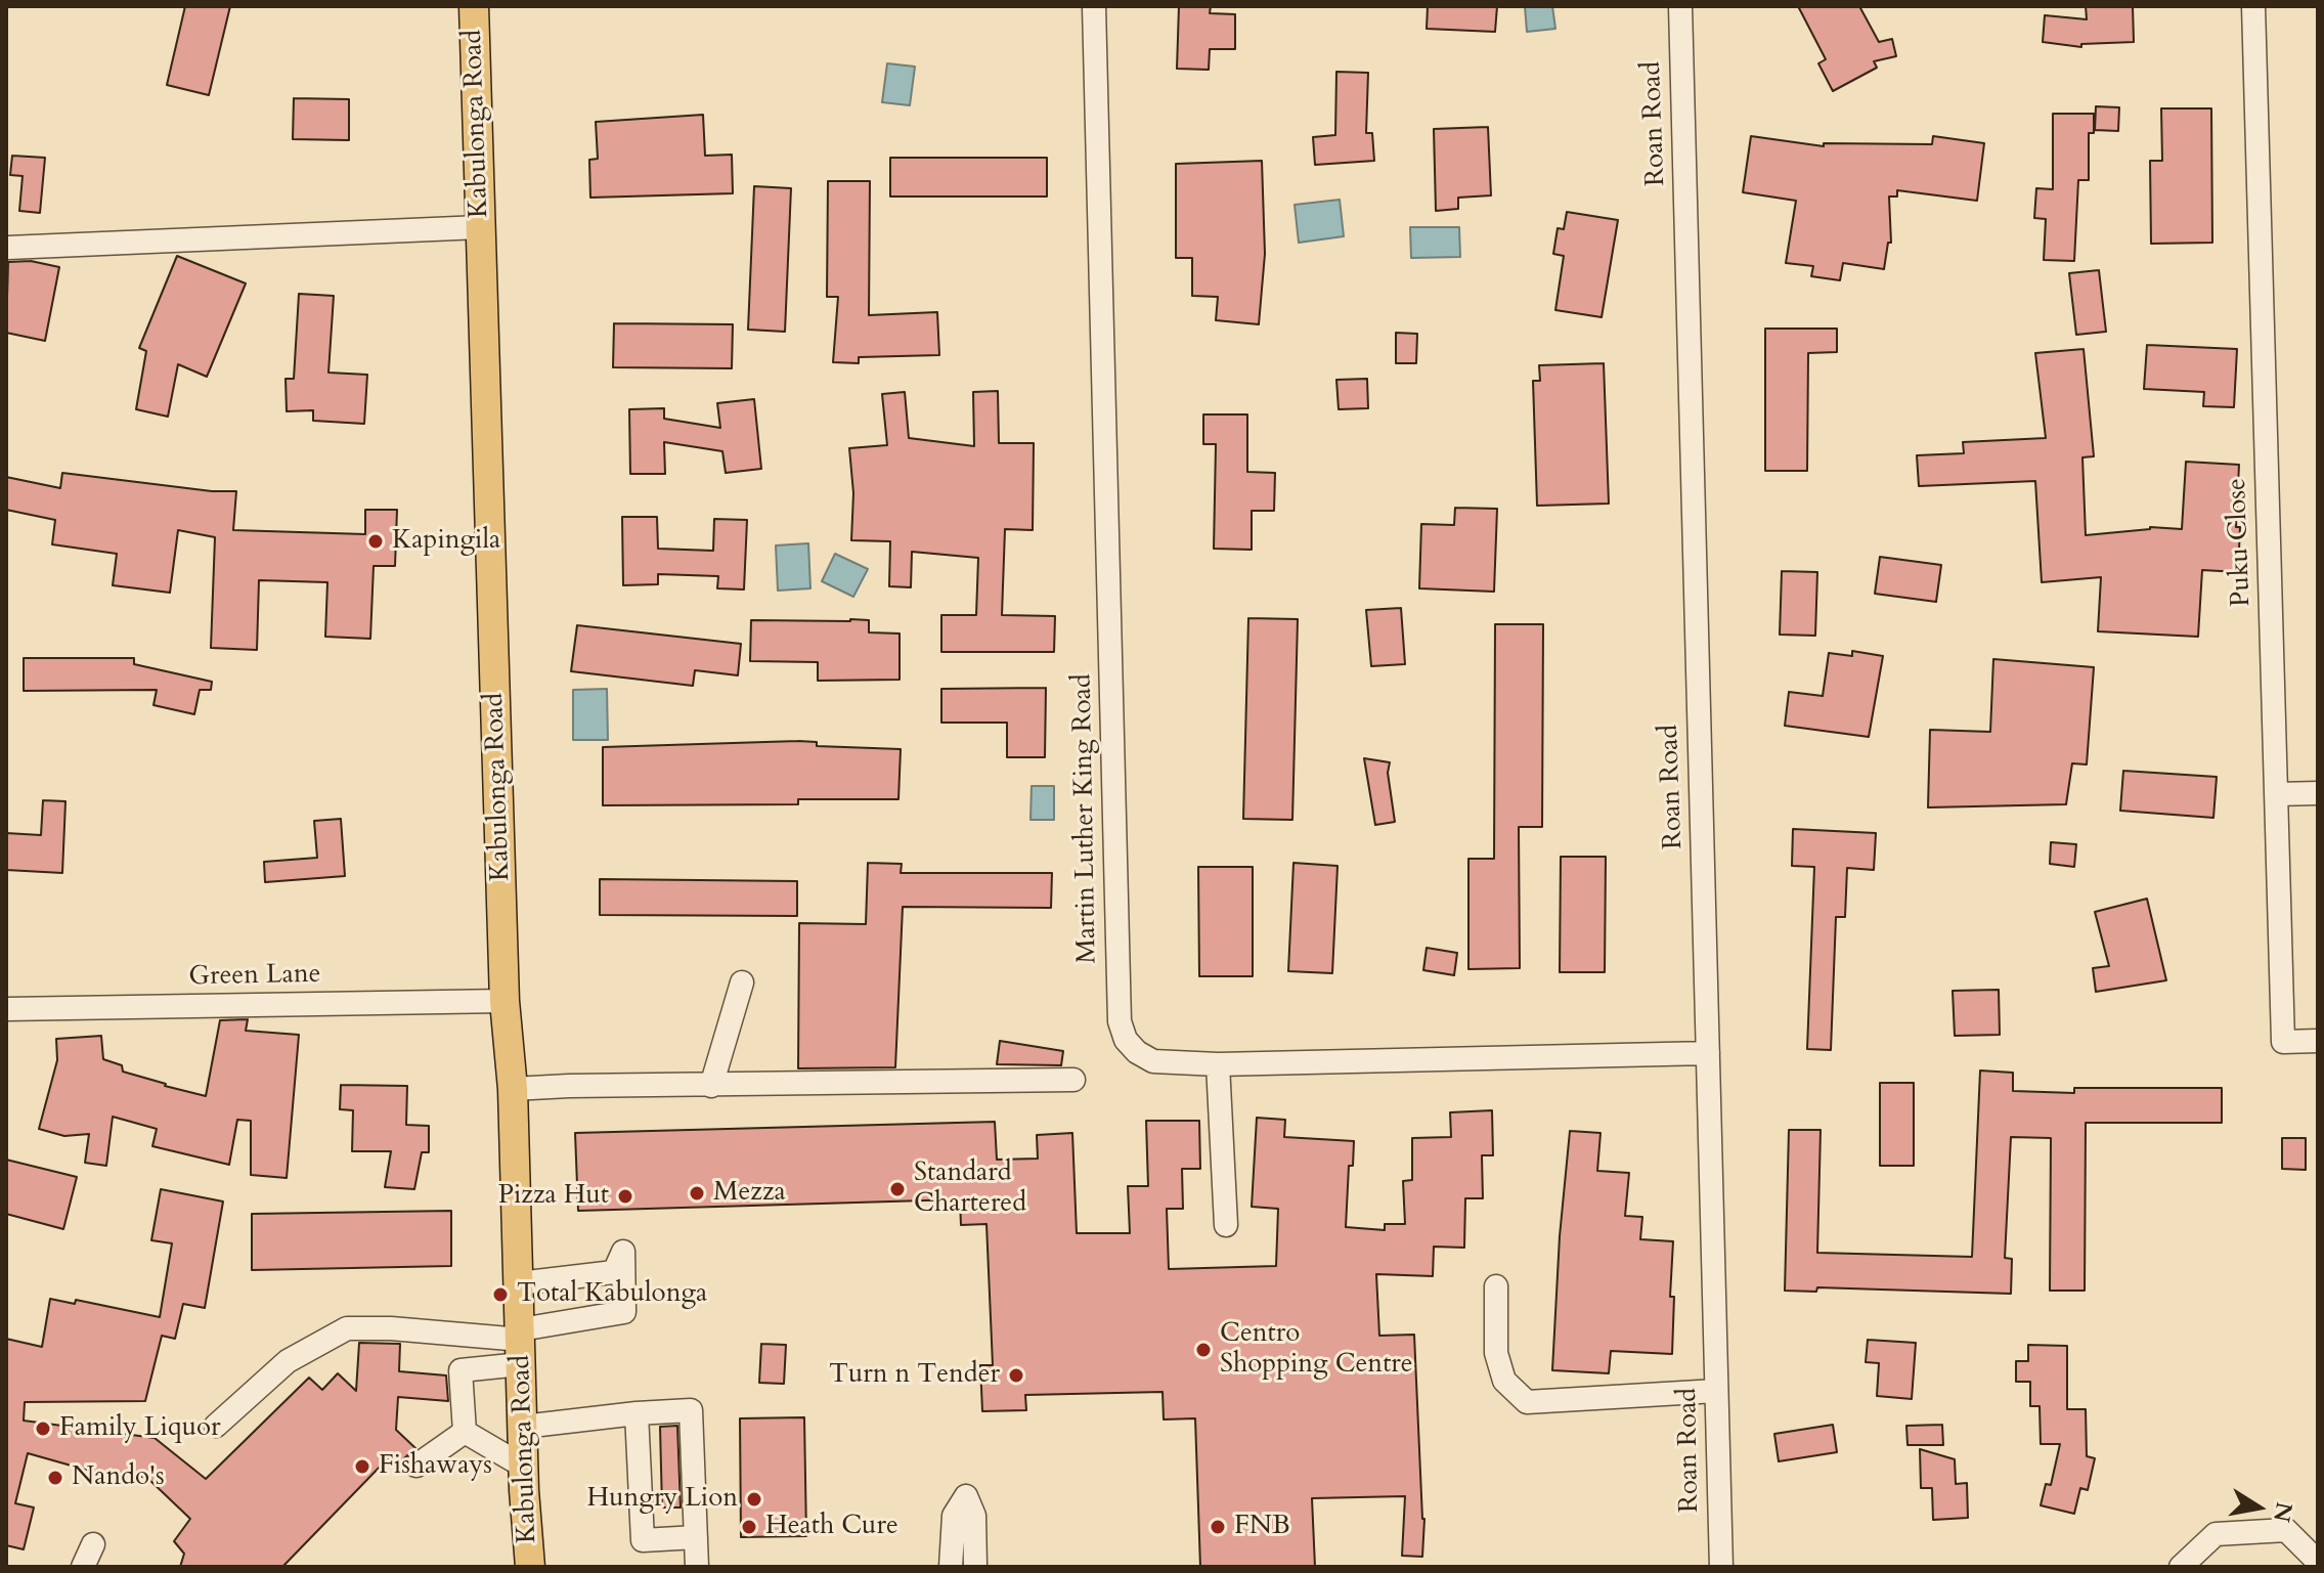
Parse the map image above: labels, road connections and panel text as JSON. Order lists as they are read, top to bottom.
{
  "streets": {
    "main road": ["Kabulonga Road"],
    "street": [
      "Roan Road",
      "Puku Close",
      "Martin Luther King Road",
      "Green Lane"
    ]
  },
  "crossings": [
    ["Kabulonga Road", "Green Lane"],
    ["Roan Road", "Martin Luther King Road"]
  ],
  "places": [
    "Kapingila",
    "Standard Chartered",
    "Mezza",
    "Pizza Hut",
    "Total Kabulonga",
    "Centro Shopping Centre",
    "Turn n Tender",
    "Family Liquor",
    "Fishaways",
    "Nando's",
    "Hungry Lion",
    "Heath Cure",
    "FNB"
  ],
  "north": "right"
}
